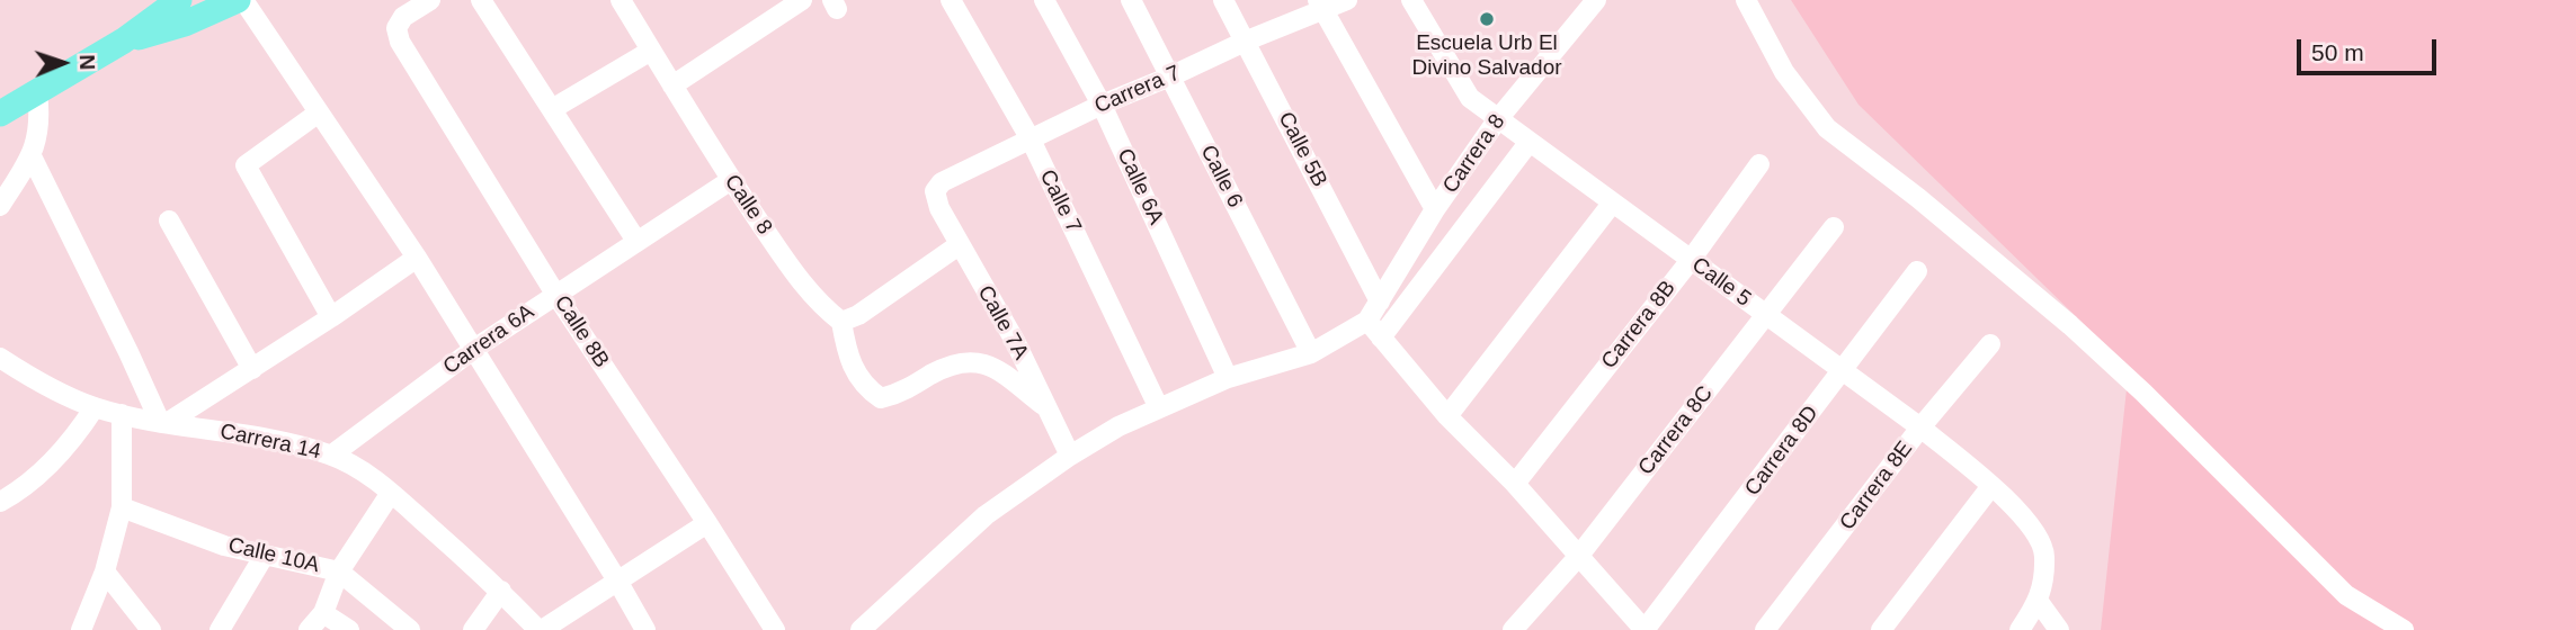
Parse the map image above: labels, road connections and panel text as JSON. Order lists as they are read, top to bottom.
{
  "streets": {
    "street": [
      "Carrera 7",
      "Calle 5B",
      "Carrera 8",
      "Calle 6",
      "Calle 6A",
      "Calle 7",
      "Calle 8",
      "Calle 5",
      "Calle 7A",
      "Carrera 8B",
      "Calle 8B",
      "Carrera 6A",
      "Carrera 8C",
      "Carrera 14",
      "Carrera 8D",
      "Carrera 8E",
      "Calle 10A"
    ]
  },
  "crossings": [
    ["Carrera 7", "Calle 5B"],
    ["Carrera 7", "Calle 6"],
    ["Carrera 7", "Calle 6A"],
    ["Carrera 7", "Calle 7"],
    ["Carrera 7", "Calle 7A"],
    ["Calle 5B", "Carrera 8"],
    ["Carrera 8", "Calle 5"],
    ["Calle 8", "Carrera 6A"],
    ["Calle 5", "Carrera 8B"],
    ["Calle 5", "Carrera 8C"],
    ["Calle 5", "Carrera 8D"],
    ["Calle 5", "Carrera 8E"],
    ["Calle 8B", "Carrera 6A"],
    ["Carrera 6A", "Carrera 14"]
  ],
  "places": ["Escuela Urb El Divino Salvador"],
  "scale_bar": "50 m",
  "north": "right"
}
